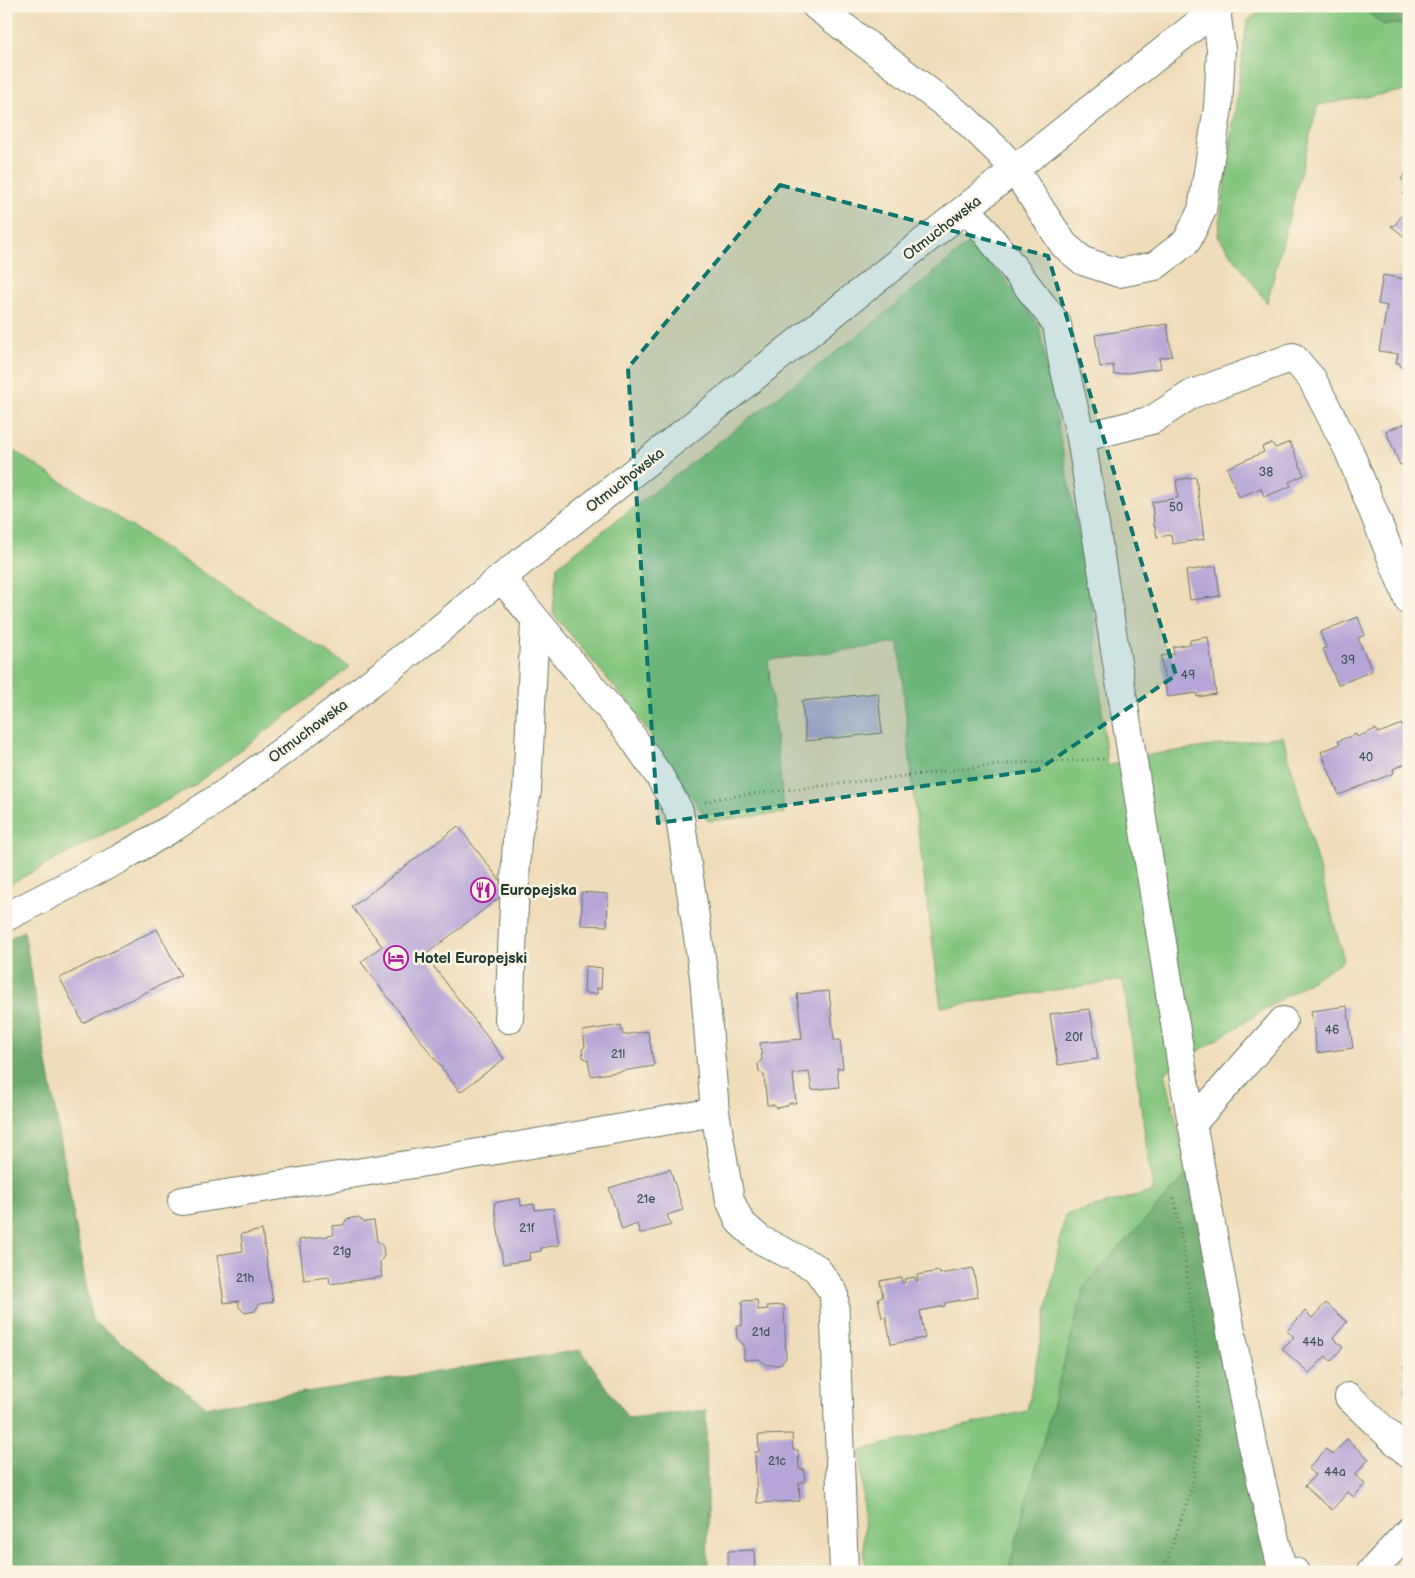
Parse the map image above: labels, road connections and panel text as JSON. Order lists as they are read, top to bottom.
{
  "streets": {
    "street": ["Otmuchowska"]
  },
  "places": {
    "restaurant": ["Europejska"],
    "hotel": ["Hotel Europejski"]
  },
  "house_numbers": [
    "38",
    "50",
    "39",
    "49",
    "40",
    "46",
    "20f",
    "21l",
    "21e",
    "21f",
    "21g",
    "21h",
    "21d",
    "44b",
    "21c",
    "44a"
  ]
}
